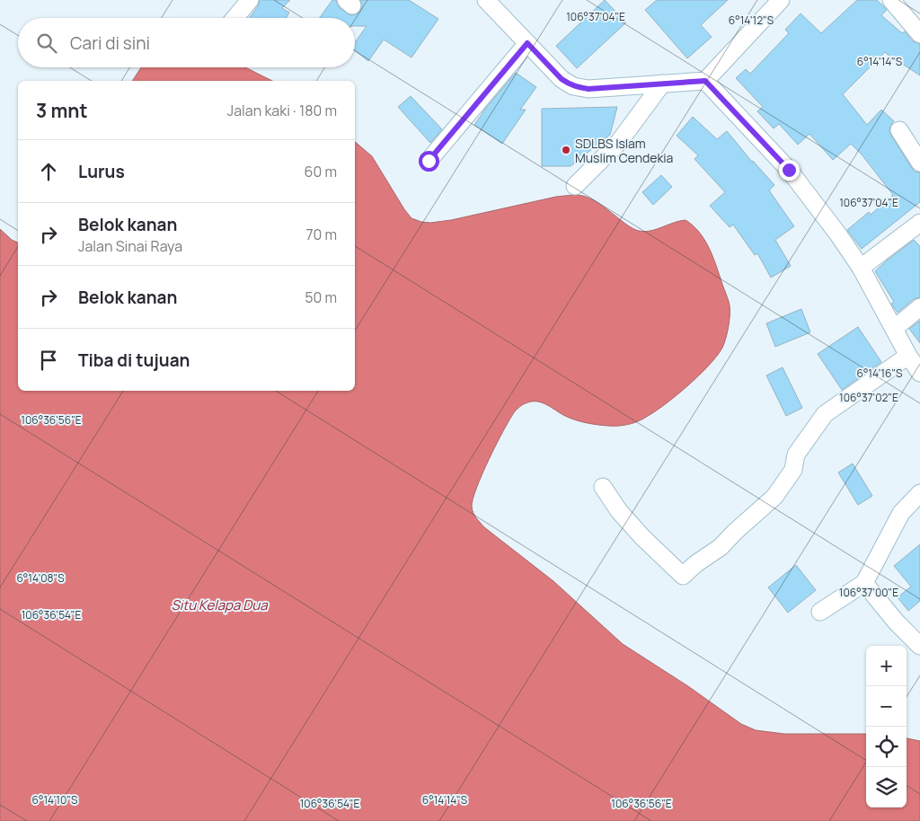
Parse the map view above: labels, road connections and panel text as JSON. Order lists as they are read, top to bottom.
{
  "water": ["Situ Kelapa Dua"],
  "places": ["SDLBS Islam Muslim Cendekia"],
  "page": {
    "search": "Cari di sini",
    "heading": ["3 mnt", "Jalan kaki · 180 m"],
    "list": [
      ["Lurus", "60 m"],
      ["Belok kanan", "Jalan Sinai Raya", "70 m"],
      ["Belok kanan", "50 m"],
      "Tiba di tujuan"
    ],
    "map_buttons": ["+", "−"]
  },
  "coordinates": [
    "106°37'04\"E",
    "6°14'12\"S",
    "6°14'14\"S",
    "6°14'16\"S",
    "106°37'02\"E",
    "106°36'56\"E",
    "6°14'08\"S",
    "106°37'00\"E",
    "106°36'54\"E",
    "6°14'10\"S"
  ]
}
